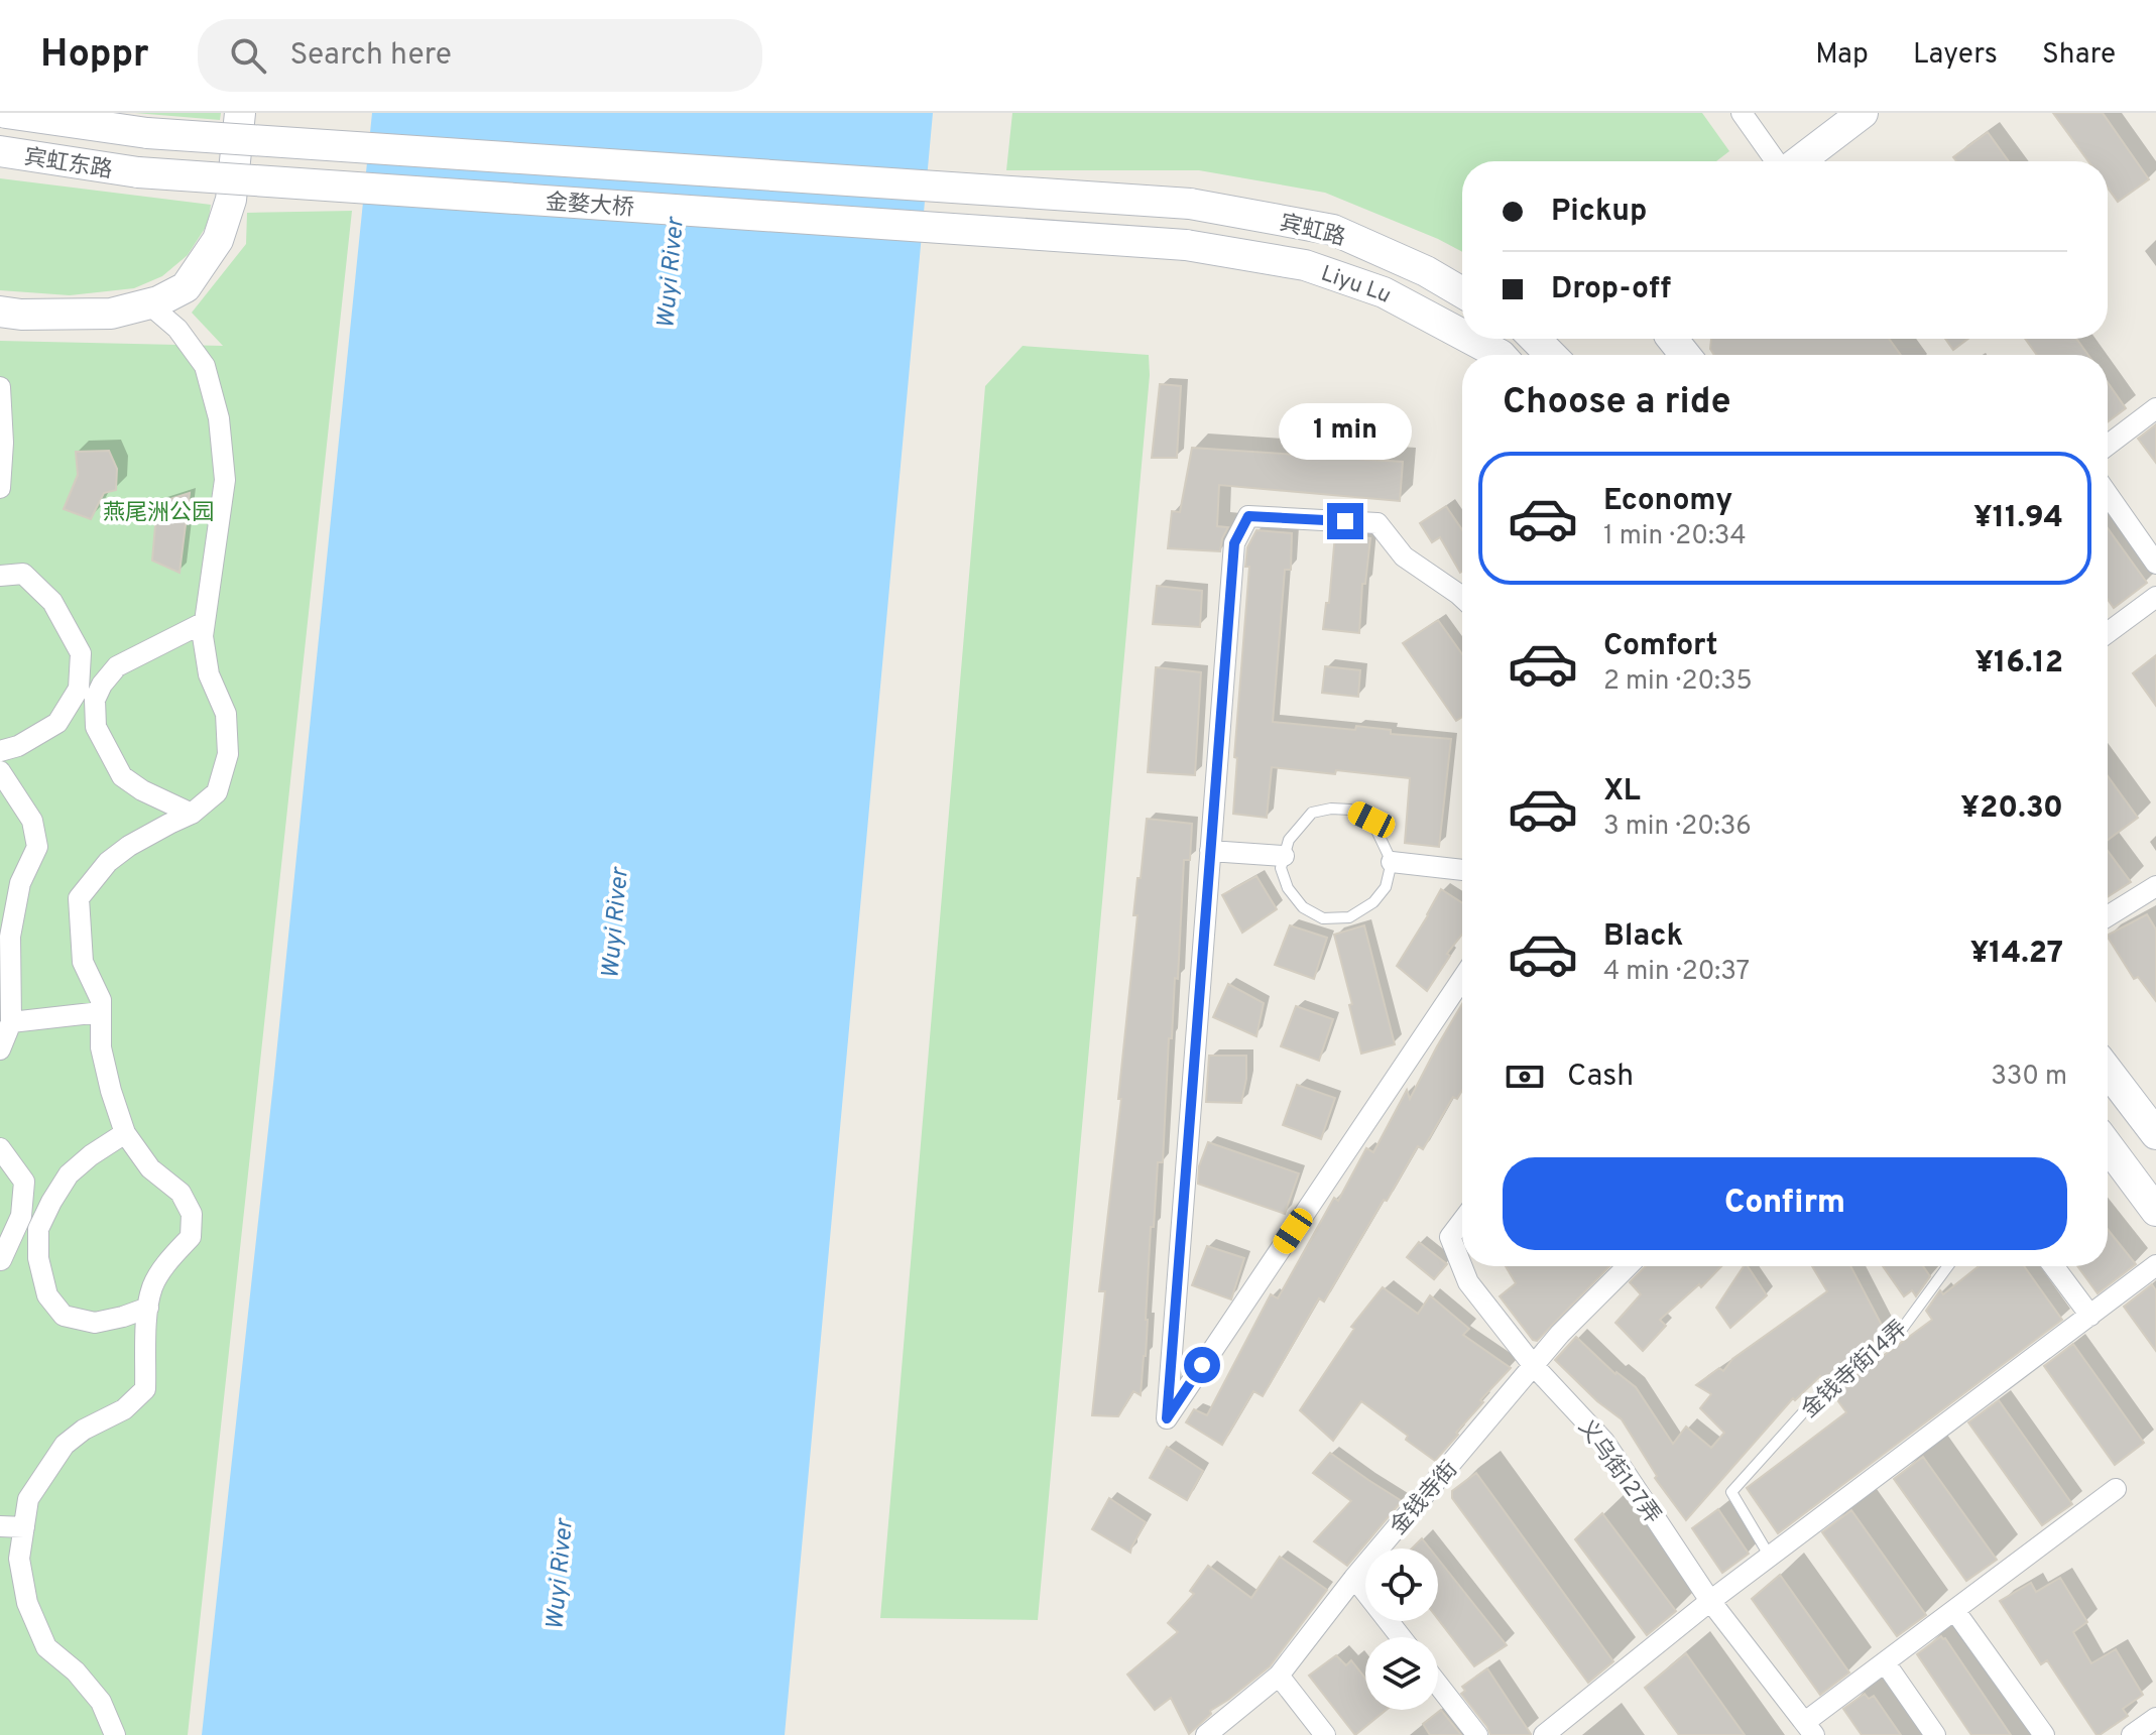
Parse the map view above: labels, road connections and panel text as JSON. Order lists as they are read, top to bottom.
{
  "streets": {
    "main road": [
      "宾虹东路",
      "金婺大桥",
      "宾虹路",
      "Liyu Lu"
    ],
    "street": ["义乌街127弄", "金钱寺街"],
    "lane": ["金钱寺街14弄"]
  },
  "crossings": [
    ["宾虹东路", "金婺大桥"],
    ["金婺大桥", "宾虹路"],
    ["金婺大桥", "Liyu Lu"],
    ["义乌街127弄", "金钱寺街"]
  ],
  "water": ["Wuyi River"],
  "parks": ["燕尾洲公园"],
  "page": {
    "header": "Hoppr",
    "search": "Search here",
    "nav": ["Map", "Layers", "Share"],
    "banner": ["Pickup", "Drop-off"],
    "heading": "Choose a ride",
    "bubble": "1 min",
    "list": [
      {
        "name": "Economy",
        "note": "1 min · 20:34",
        "value": "¥11.94"
      },
      {
        "name": "Comfort",
        "note": "2 min · 20:35",
        "value": "¥16.12"
      },
      {
        "name": "XL",
        "note": "3 min · 20:36",
        "value": "¥20.30"
      },
      {
        "name": "Black",
        "note": "4 min · 20:37",
        "value": "¥14.27"
      }
    ],
    "pay": ["Cash", "330 m"],
    "buttons": "Confirm"
  }
}
